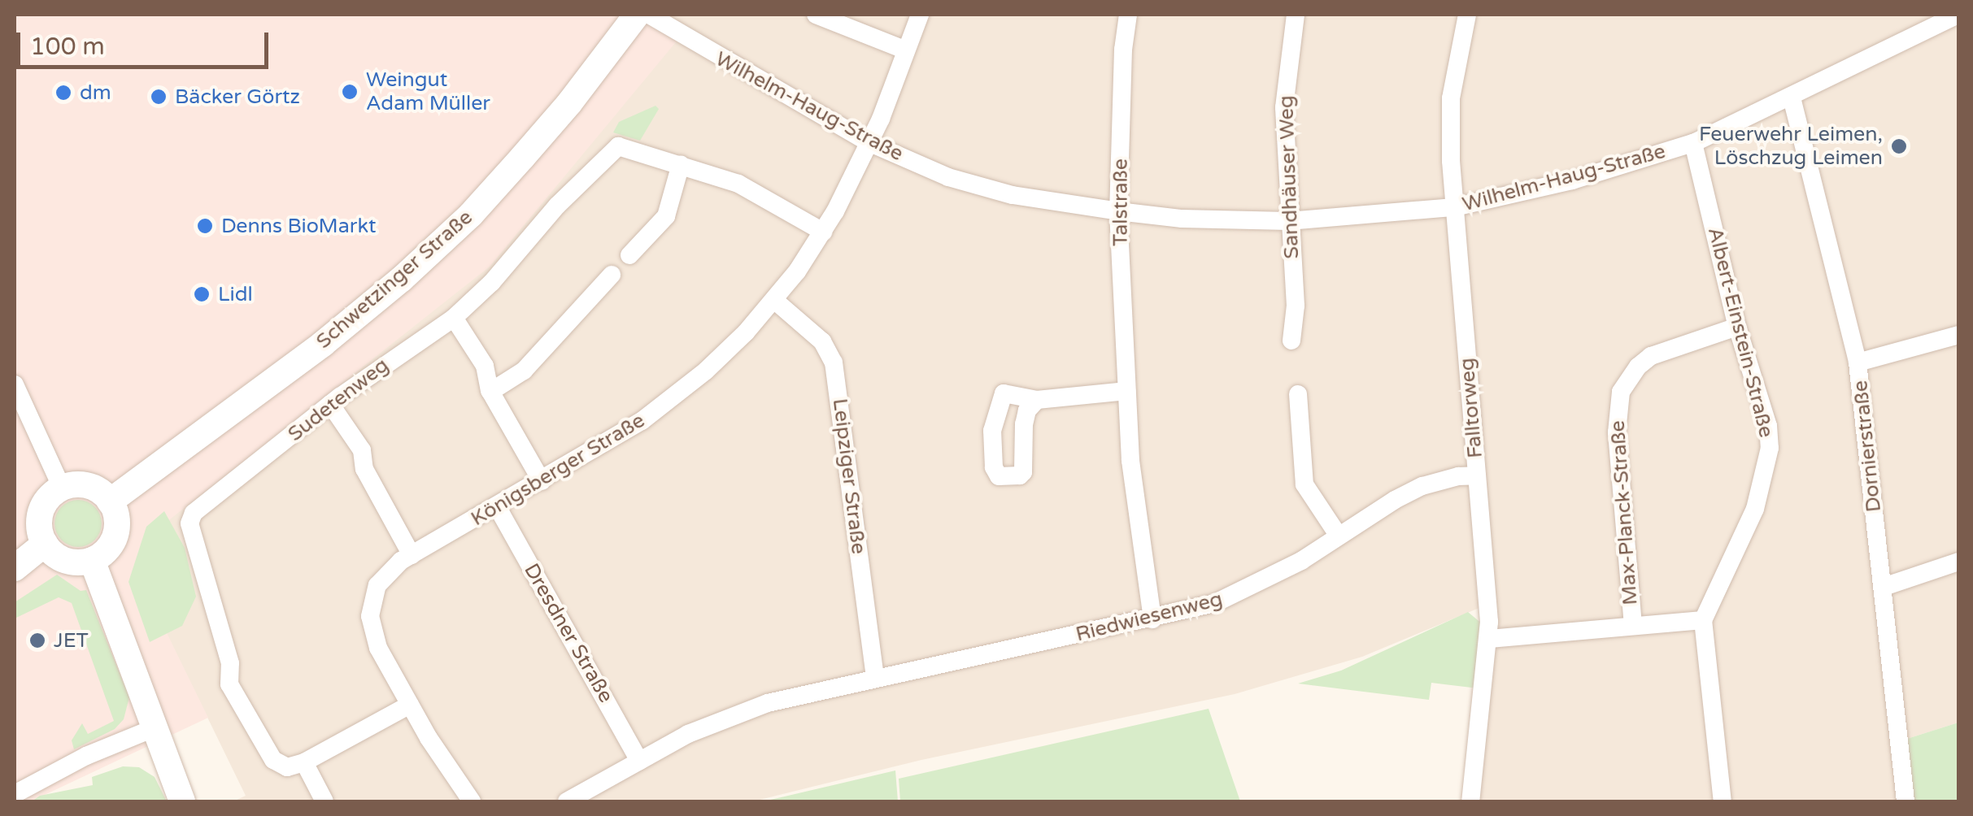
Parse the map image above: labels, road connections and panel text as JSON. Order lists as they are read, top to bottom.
{
  "streets": {
    "main road": ["Schwetzinger Straße"],
    "street": [
      "Wilhelm-Haug-Straße",
      "Sandhäuser Weg",
      "Talstraße",
      "Albert-Einstein-Straße",
      "Sudetenweg",
      "Falltorweg",
      "Dornierstraße",
      "Königsberger Straße",
      "Leipziger Straße",
      "Max-Planck-Straße",
      "Riedwiesenweg",
      "Dresdner Straße"
    ]
  },
  "crossings": [
    ["Wilhelm-Haug-Straße", "Sandhäuser Weg"],
    ["Wilhelm-Haug-Straße", "Talstraße"],
    ["Wilhelm-Haug-Straße", "Albert-Einstein-Straße"],
    ["Wilhelm-Haug-Straße", "Falltorweg"],
    ["Wilhelm-Haug-Straße", "Dornierstraße"],
    ["Wilhelm-Haug-Straße", "Königsberger Straße"],
    ["Talstraße", "Riedwiesenweg"],
    ["Albert-Einstein-Straße", "Max-Planck-Straße"],
    ["Sudetenweg", "Königsberger Straße"],
    ["Falltorweg", "Riedwiesenweg"],
    ["Königsberger Straße", "Leipziger Straße"],
    ["Königsberger Straße", "Dresdner Straße"],
    ["Leipziger Straße", "Riedwiesenweg"]
  ],
  "places": [
    "Weingut Adam Müller",
    "dm",
    "Bäcker Görtz",
    "Feuerwehr Leimen, Löschzug Leimen",
    "Denns BioMarkt",
    "Lidl",
    "JET"
  ],
  "scale_bar": "100 m"
}
